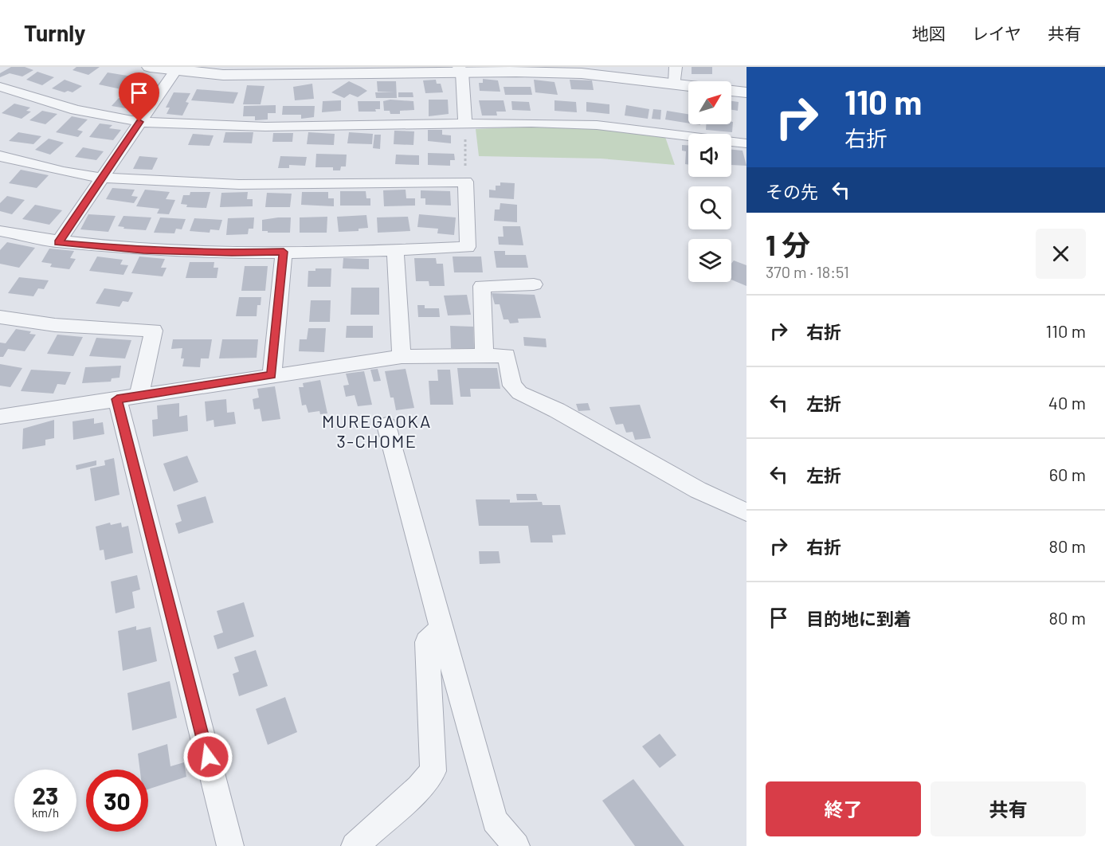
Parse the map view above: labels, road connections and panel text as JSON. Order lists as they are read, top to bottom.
{
  "districts": ["MUREGAOKA 3-CHOME"],
  "north": "top right",
  "page": {
    "header": "Turnly",
    "nav": ["地図", "レイヤ", "共有"],
    "turn": ["110 m", "右折"],
    "then": "その先",
    "heading": ["1 分", "370 m · 18:51"],
    "list": [
      {
        "name": "右折",
        "value": "110 m"
      },
      {
        "name": "左折",
        "value": "40 m"
      },
      {
        "name": "左折",
        "value": "60 m"
      },
      {
        "name": "右折",
        "value": "80 m"
      },
      {
        "name": "目的地に到着",
        "value": "80 m"
      }
    ],
    "speed": "23 km/h",
    "limit": "30",
    "buttons": ["終了", "共有"]
  }
}
